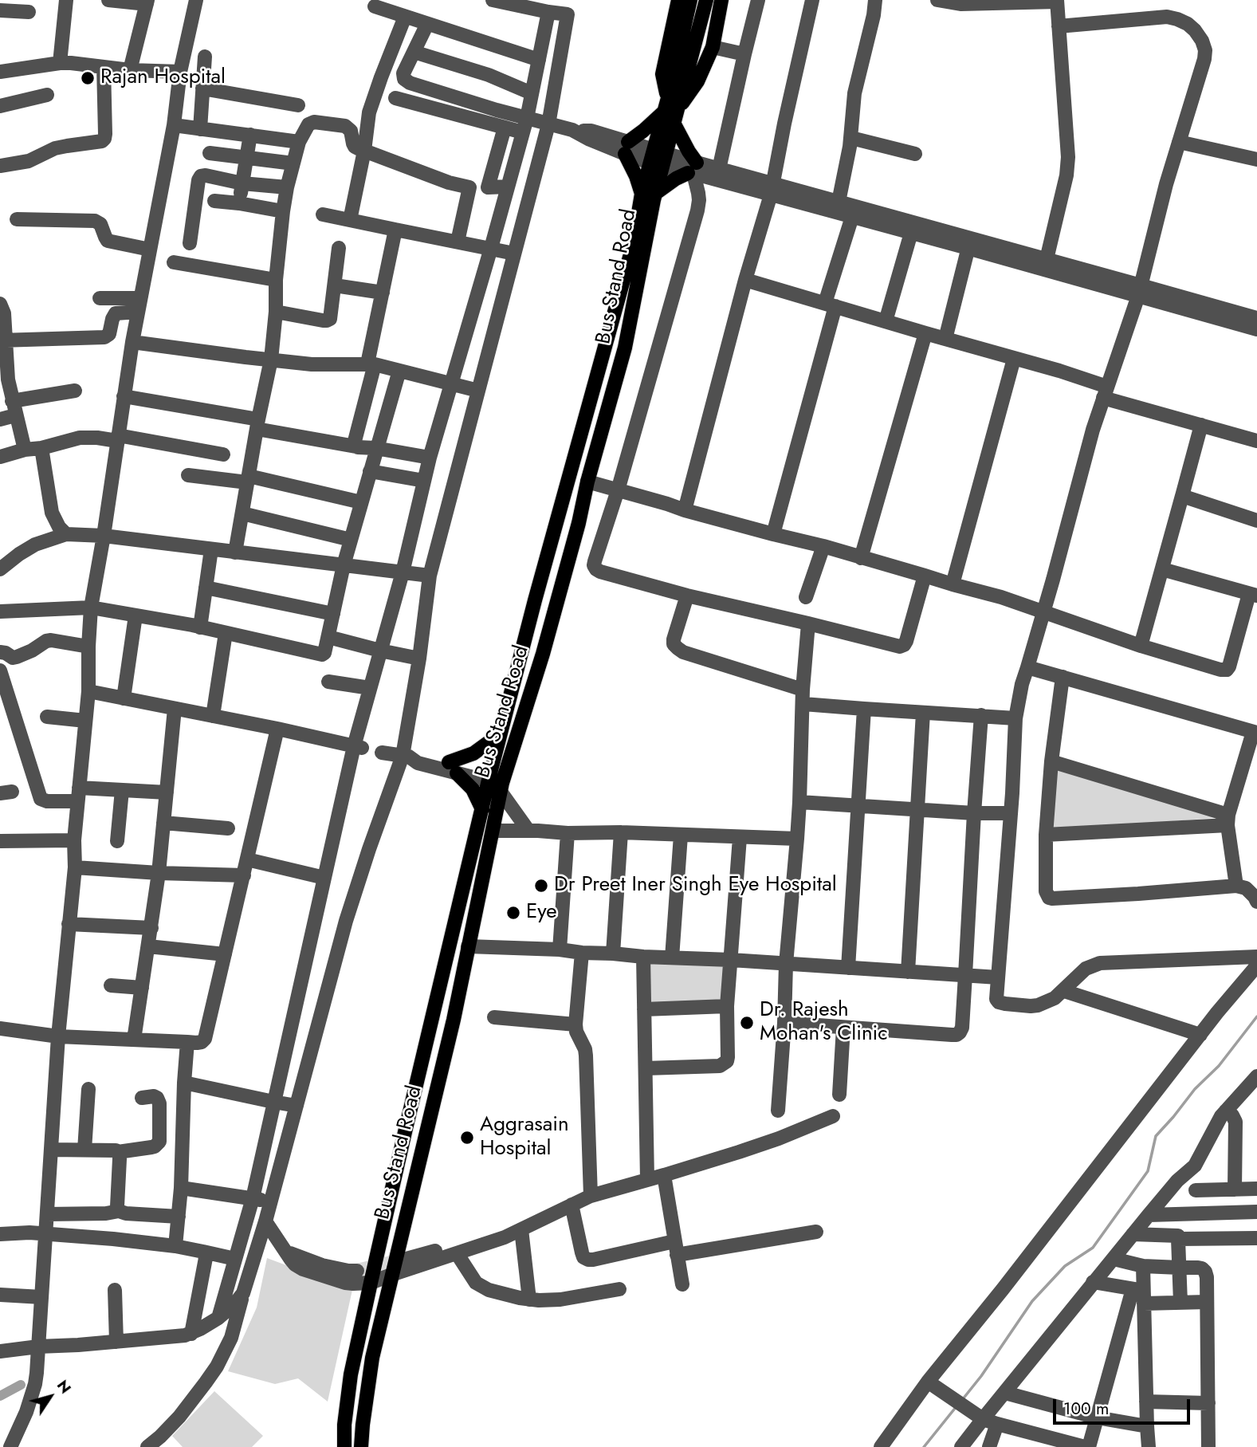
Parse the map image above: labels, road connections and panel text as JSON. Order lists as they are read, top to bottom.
{
  "streets": {
    "main road": ["Bus Stand Road"]
  },
  "places": [
    "Rajan Hospital",
    "Dr Preet Iner Singh Eye Hospital",
    "Eye",
    "Dr. Rajesh Mohan's Clinic",
    "Aggrasain Hospital"
  ],
  "scale_bar": "100 m",
  "north": "top right"
}
